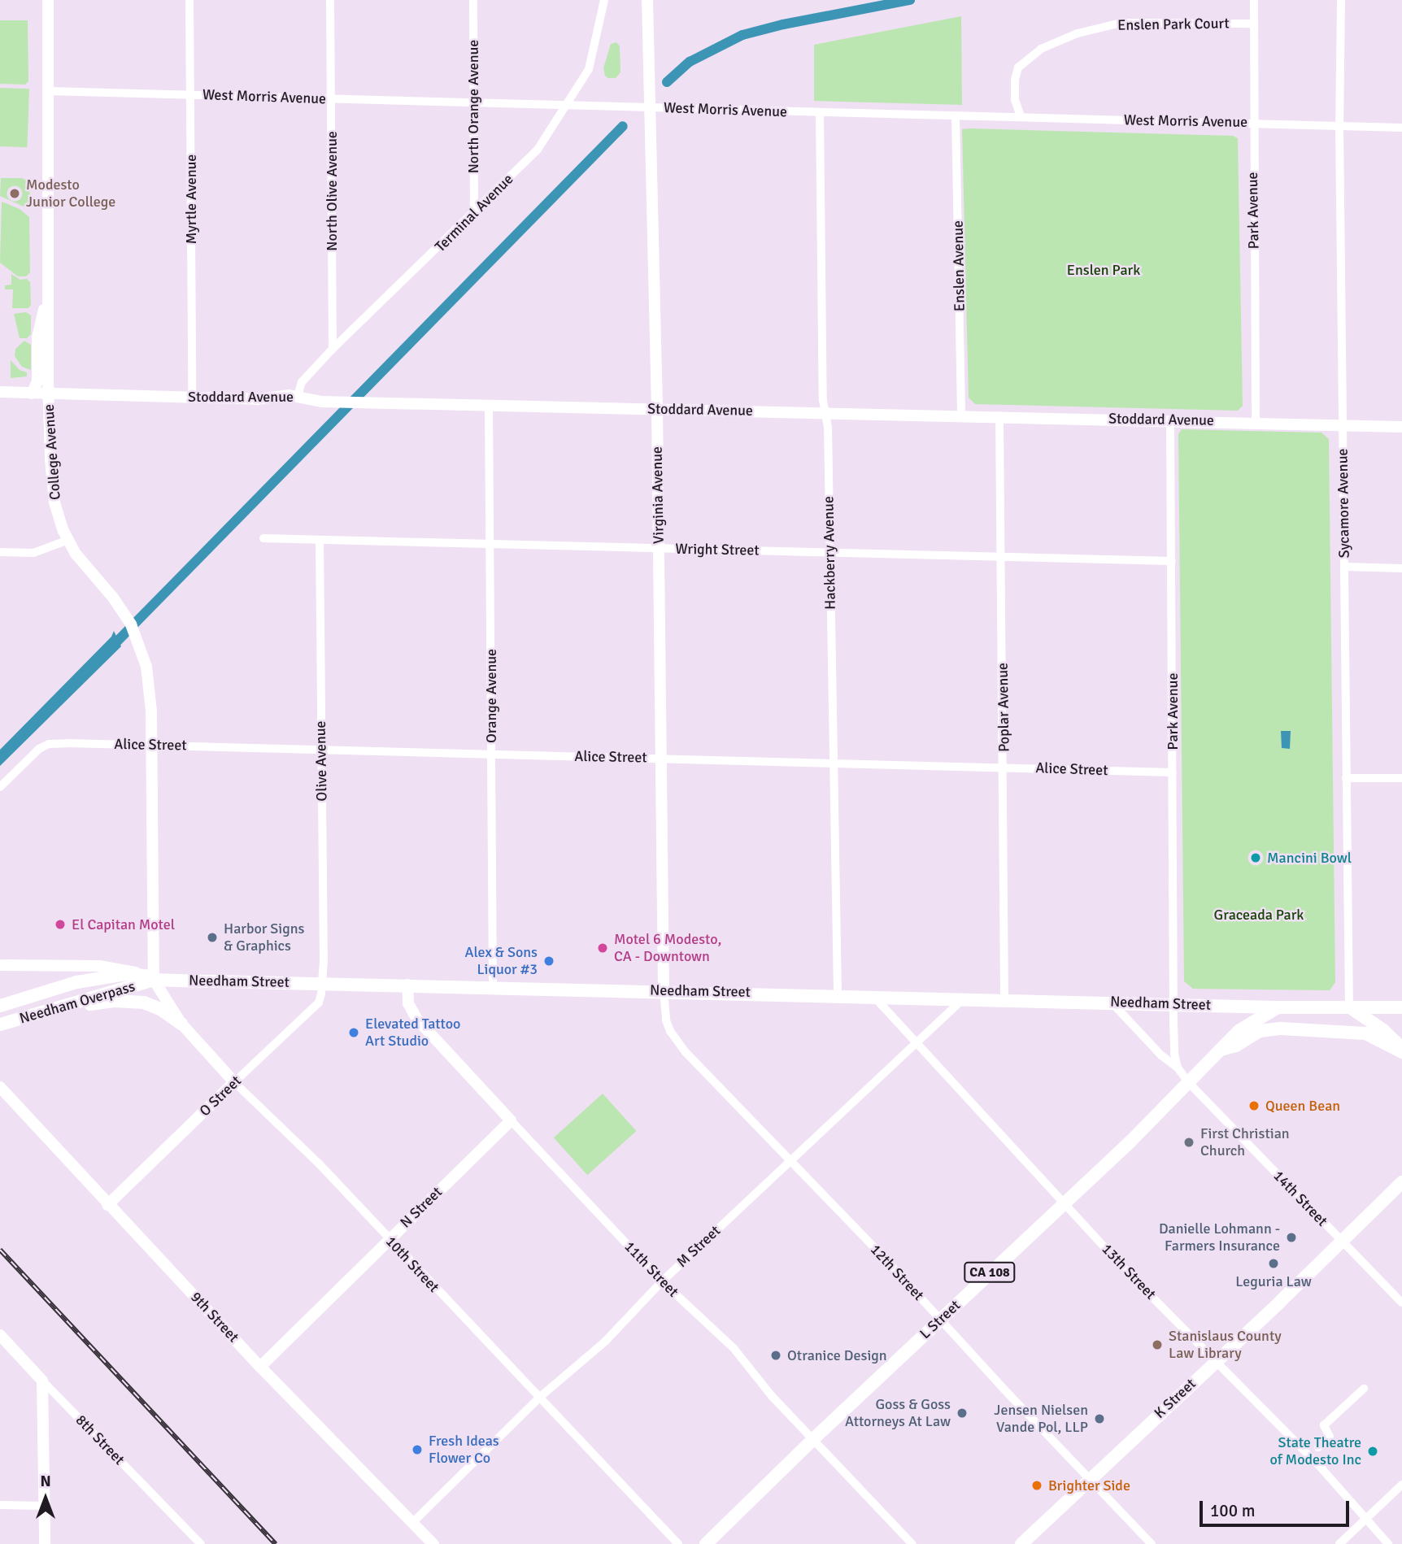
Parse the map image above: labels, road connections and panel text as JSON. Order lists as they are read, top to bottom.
{
  "streets": {
    "main road": [
      "Needham Street",
      "Needham Overpass",
      "CA 108",
      "L Street",
      "K Street"
    ],
    "street": [
      "Enslen Park Court",
      "West Morris Avenue",
      "North Orange Avenue",
      "North Olive Avenue",
      "Myrtle Avenue",
      "Park Avenue",
      "Terminal Avenue",
      "Enslen Avenue",
      "Stoddard Avenue",
      "College Avenue",
      "Virginia Avenue",
      "Sycamore Avenue",
      "Wright Street",
      "Hackberry Avenue",
      "Orange Avenue",
      "Poplar Avenue",
      "Alice Street",
      "Olive Avenue",
      "O Street",
      "14th Street",
      "N Street",
      "M Street",
      "10th Street",
      "11th Street",
      "13th Street",
      "12th Street",
      "9th Street",
      "8th Street"
    ]
  },
  "crossings": [
    ["Enslen Park Court", "West Morris Avenue"],
    ["Enslen Park Court", "Park Avenue"],
    ["West Morris Avenue", "North Orange Avenue"],
    ["West Morris Avenue", "North Olive Avenue"],
    ["West Morris Avenue", "Myrtle Avenue"],
    ["West Morris Avenue", "Park Avenue"],
    ["West Morris Avenue", "Terminal Avenue"],
    ["West Morris Avenue", "Enslen Avenue"],
    ["West Morris Avenue", "College Avenue"],
    ["West Morris Avenue", "Virginia Avenue"],
    ["West Morris Avenue", "Sycamore Avenue"],
    ["West Morris Avenue", "Hackberry Avenue"],
    ["North Orange Avenue", "Terminal Avenue"],
    ["North Olive Avenue", "Terminal Avenue"],
    ["Myrtle Avenue", "Stoddard Avenue"],
    ["Park Avenue", "Stoddard Avenue"],
    ["Park Avenue", "Wright Street"],
    ["Park Avenue", "Alice Street"],
    ["Park Avenue", "Needham Street"],
    ["Park Avenue", "14th Street"],
    ["Terminal Avenue", "Stoddard Avenue"],
    ["Enslen Avenue", "Stoddard Avenue"],
    ["Stoddard Avenue", "College Avenue"],
    ["Stoddard Avenue", "Virginia Avenue"],
    ["Stoddard Avenue", "Sycamore Avenue"],
    ["Stoddard Avenue", "Hackberry Avenue"],
    ["Stoddard Avenue", "Orange Avenue"],
    ["Stoddard Avenue", "Poplar Avenue"],
    ["College Avenue", "Alice Street"],
    ["College Avenue", "Needham Street"],
    ["College Avenue", "Needham Overpass"],
    ["College Avenue", "10th Street"],
    ["Virginia Avenue", "Wright Street"],
    ["Virginia Avenue", "Alice Street"],
    ["Virginia Avenue", "Needham Street"],
    ["Virginia Avenue", "12th Street"],
    ["Sycamore Avenue", "Needham Street"],
    ["Wright Street", "Hackberry Avenue"],
    ["Wright Street", "Orange Avenue"],
    ["Wright Street", "Poplar Avenue"],
    ["Wright Street", "Olive Avenue"],
    ["Hackberry Avenue", "Alice Street"],
    ["Hackberry Avenue", "Needham Street"],
    ["Orange Avenue", "Alice Street"],
    ["Orange Avenue", "Needham Street"],
    ["Poplar Avenue", "Alice Street"],
    ["Poplar Avenue", "Needham Street"],
    ["Alice Street", "Olive Avenue"],
    ["Olive Avenue", "Needham Street"],
    ["Olive Avenue", "O Street"],
    ["Needham Street", "Needham Overpass"],
    ["Needham Street", "O Street"],
    ["Needham Street", "14th Street"],
    ["Needham Street", "M Street"],
    ["Needham Street", "10th Street"],
    ["Needham Street", "11th Street"],
    ["Needham Street", "13th Street"],
    ["Needham Street", "12th Street"],
    ["Needham Street", "L Street"],
    ["Needham Overpass", "10th Street"],
    ["O Street", "10th Street"],
    ["O Street", "9th Street"],
    ["14th Street", "L Street"],
    ["14th Street", "K Street"],
    ["N Street", "10th Street"],
    ["N Street", "11th Street"],
    ["N Street", "9th Street"],
    ["M Street", "10th Street"],
    ["M Street", "11th Street"],
    ["M Street", "13th Street"],
    ["M Street", "12th Street"],
    ["M Street", "9th Street"],
    ["11th Street", "L Street"],
    ["13th Street", "L Street"],
    ["13th Street", "K Street"],
    ["12th Street", "L Street"],
    ["12th Street", "K Street"]
  ],
  "parks": ["Enslen Park", "Graceada Park"],
  "places": [
    "Modesto Junior College",
    "Mancini Bowl",
    "El Capitan Motel",
    "Harbor Signs & Graphics",
    "Motel 6 Modesto, CA - Downtown",
    "Alex & Sons Liquor #3",
    "Elevated Tattoo Art Studio",
    "Queen Bean",
    "First Christian Church",
    "Danielle Lohmann - Farmers Insurance",
    "Leguria Law",
    "Stanislaus County Law Library",
    "Otranice Design",
    "Goss & Goss Attorneys At Law",
    "Jensen Nielsen Vande Pol, LLP",
    "Fresh Ideas Flower Co",
    "State Theatre of Modesto Inc",
    "Brighter Side"
  ],
  "scale_bar": "100 m",
  "north": "top"
}
